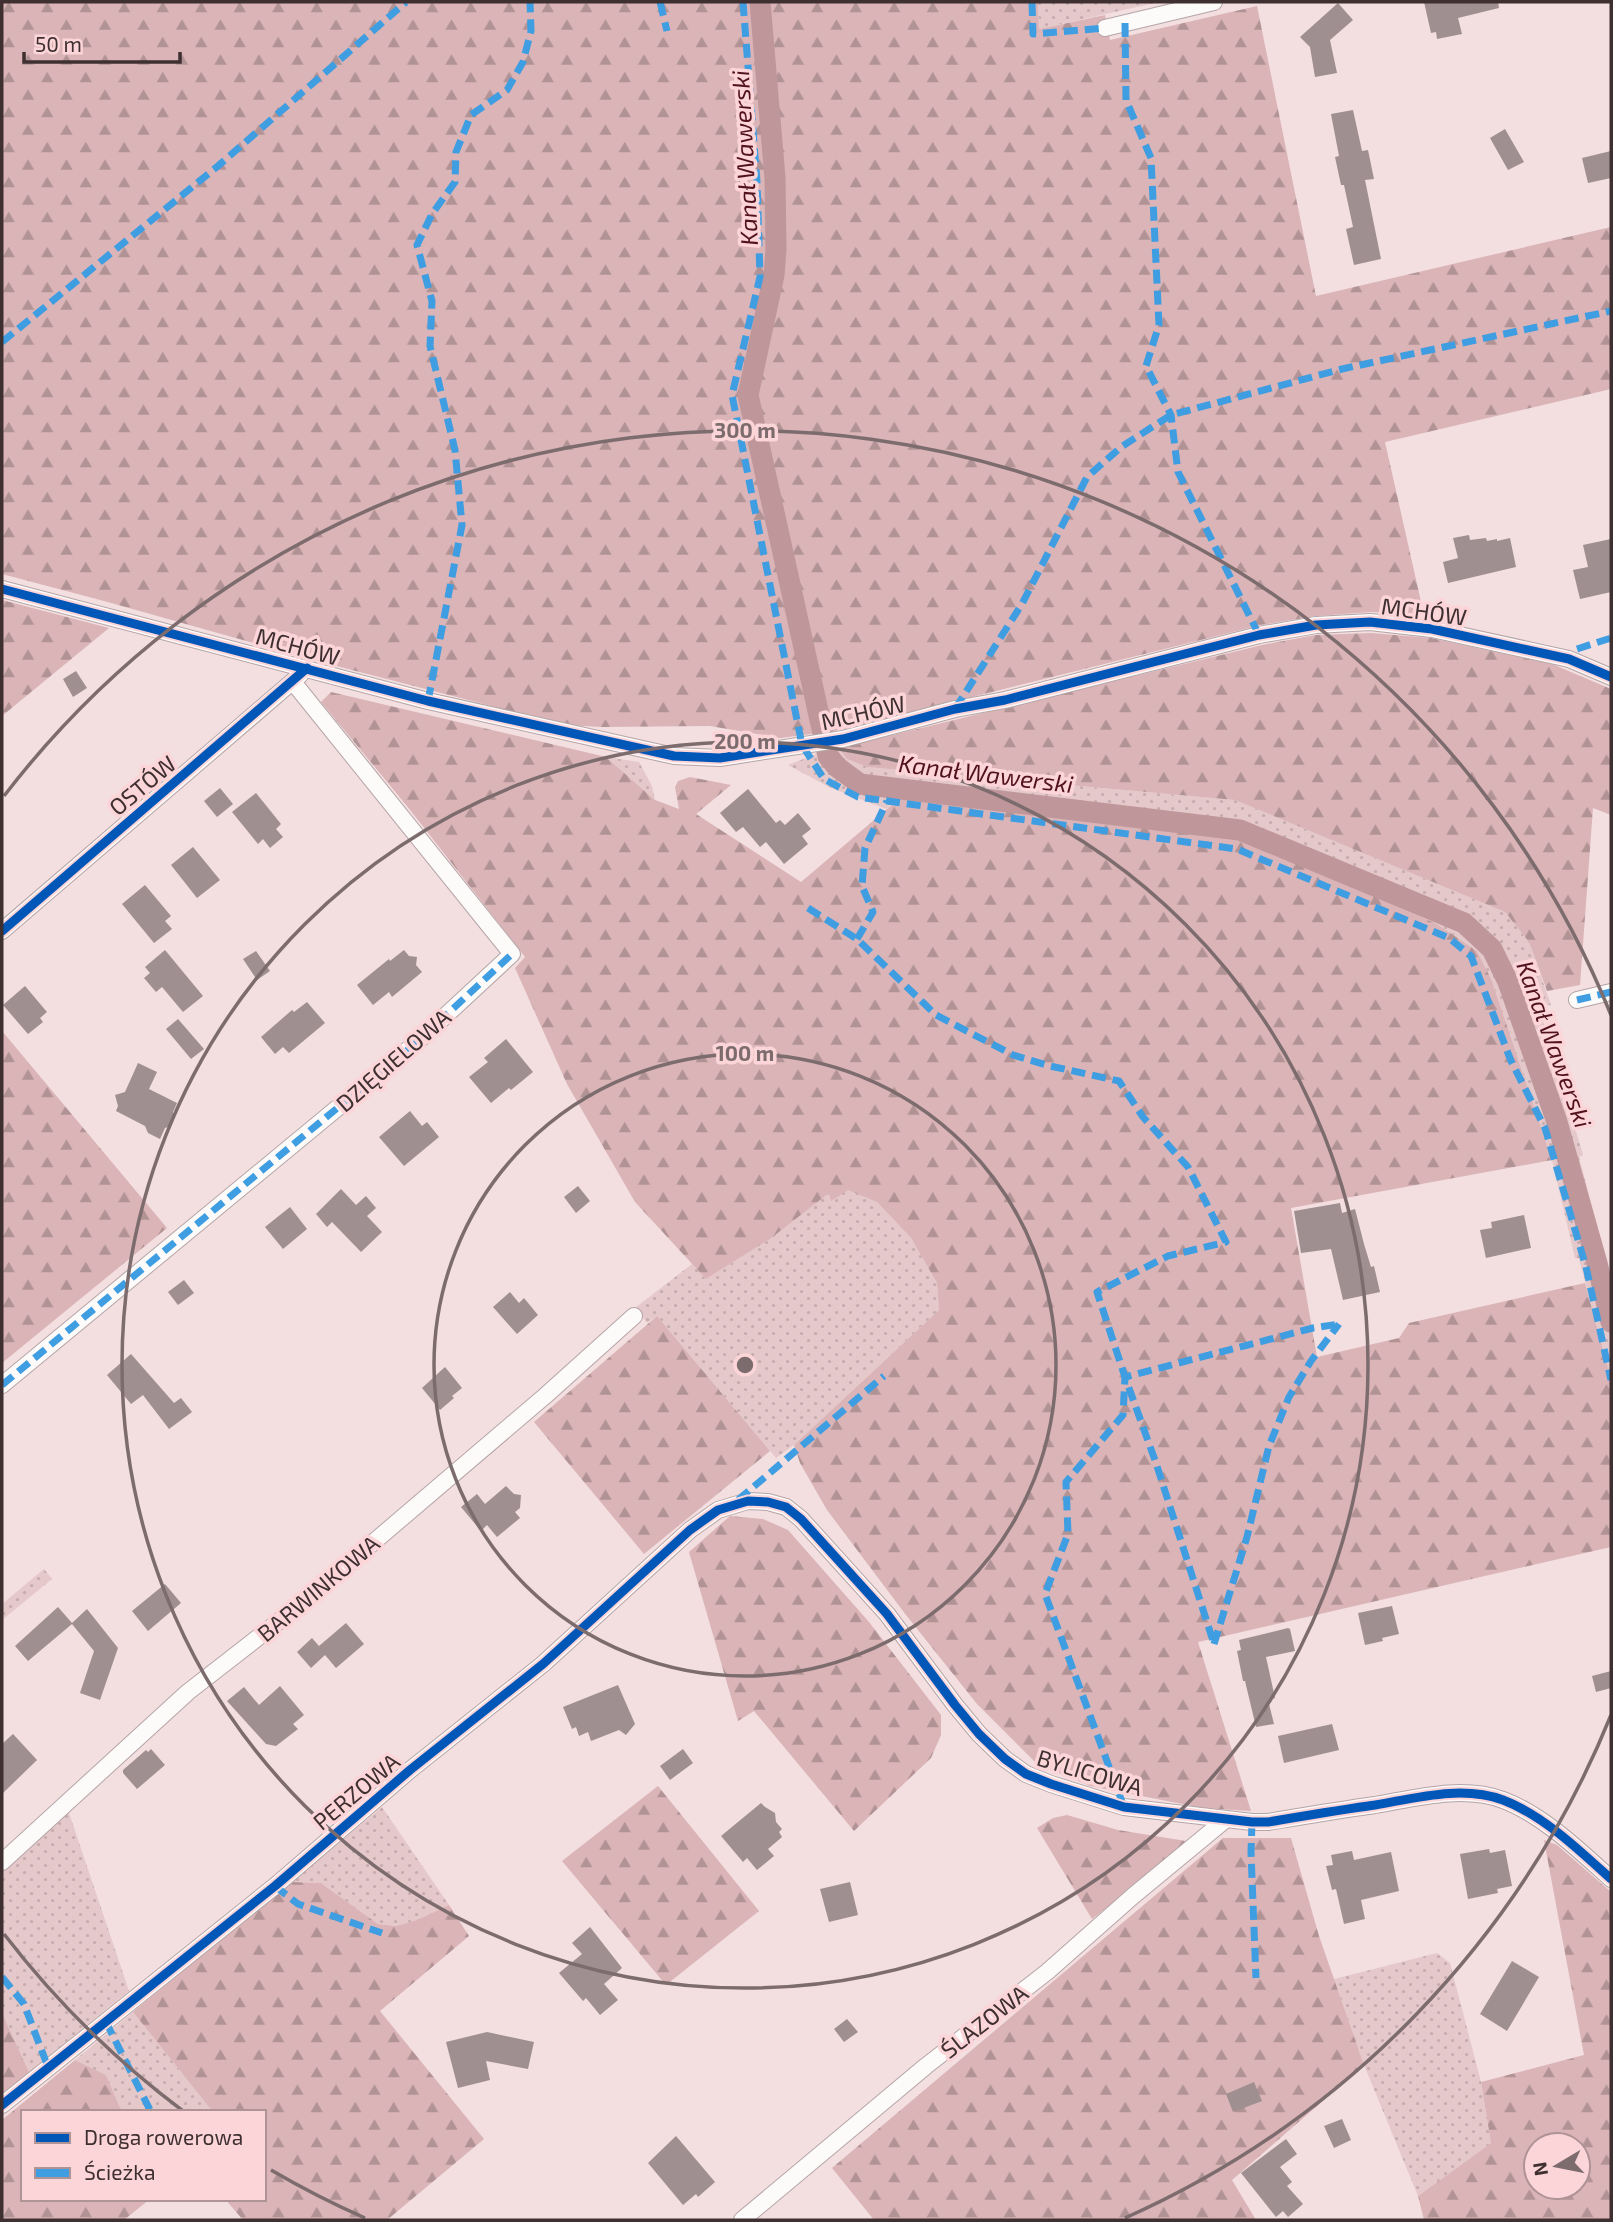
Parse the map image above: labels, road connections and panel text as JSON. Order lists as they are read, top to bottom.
{
  "streets": {
    "street": [
      "MCHÓW",
      "OSTÓW",
      "DZIĘGIELOWA",
      "BARWINKOWA",
      "BYLICOWA",
      "PERZOWA",
      "ŚLAZOWA"
    ]
  },
  "crossings": [
    ["MCHÓW", "OSTÓW"],
    ["OSTÓW", "DZIĘGIELOWA"],
    ["BYLICOWA", "PERZOWA"],
    ["BYLICOWA", "ŚLAZOWA"]
  ],
  "water": ["Kanał Wawerski"],
  "legend": ["Droga rowerowa", "Ścieżka"],
  "scale_bar": "50 m",
  "north": "left",
  "rings": ["300 m", "200 m", "100 m"]
}
